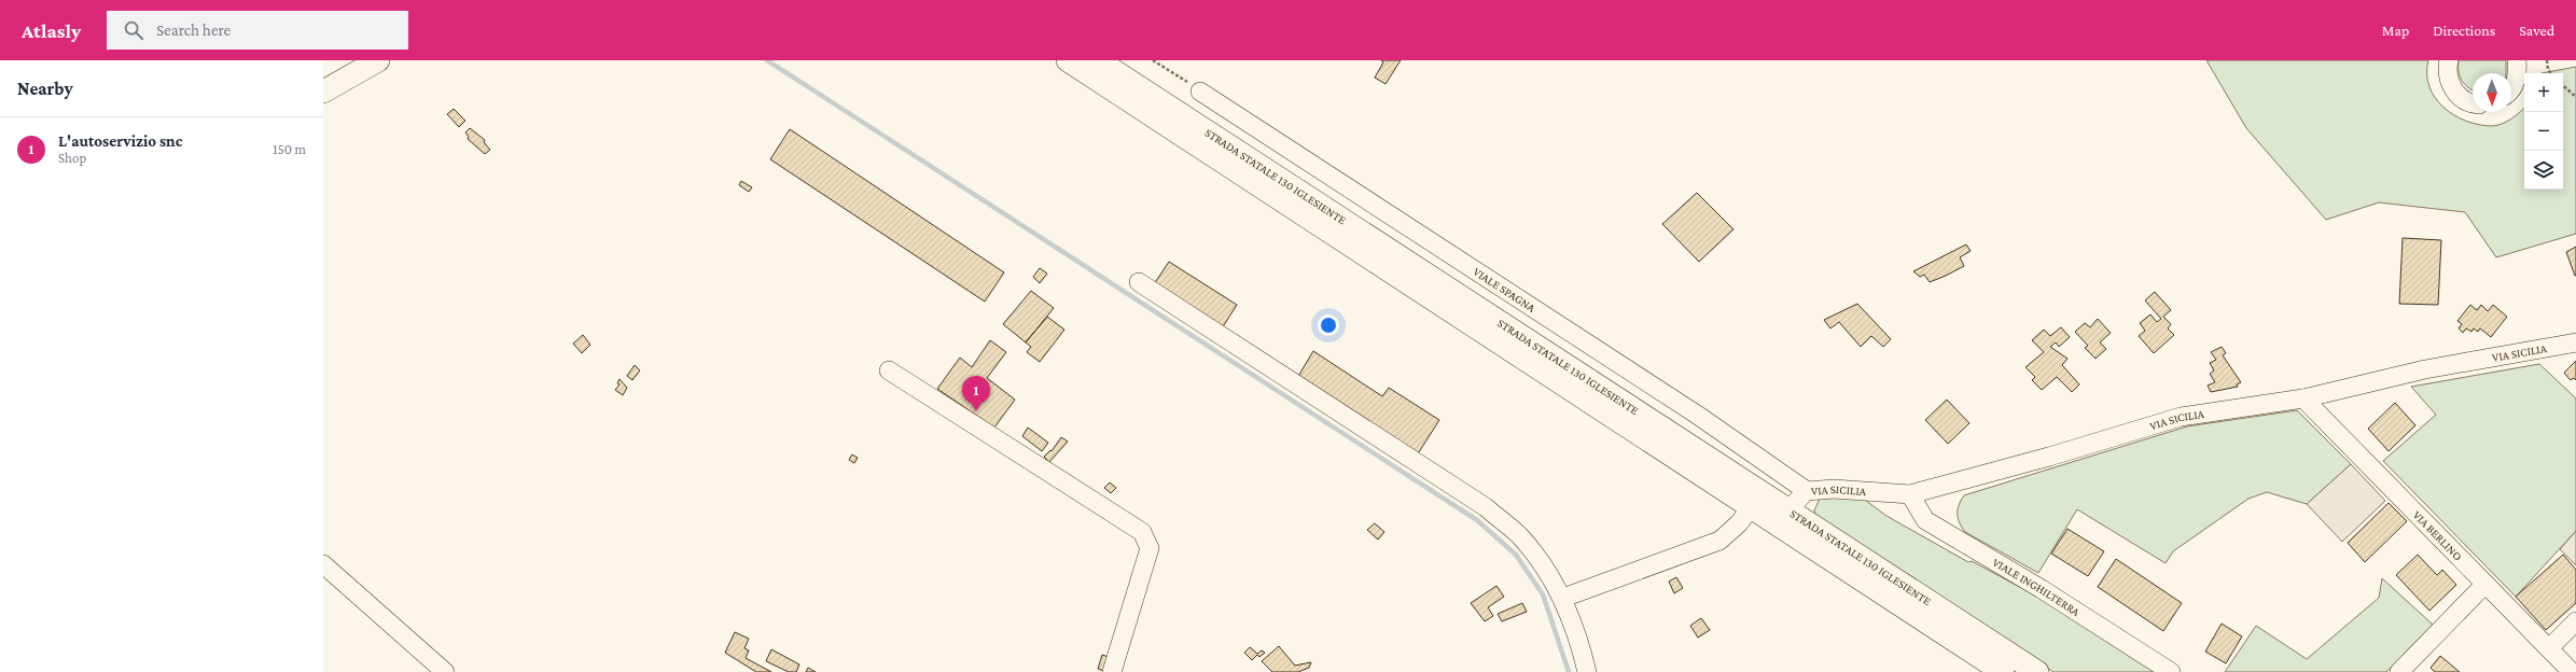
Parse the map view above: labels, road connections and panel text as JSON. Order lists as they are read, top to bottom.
{
  "streets": {
    "main road": ["STRADA STATALE 130 IGLESIENTE"],
    "street": [
      "VIALE SPAGNA",
      "VIA SICILIA",
      "VIA BERLINO",
      "VIALE INGHILTERRA"
    ]
  },
  "crossings": [
    ["STRADA STATALE 130 IGLESIENTE", "VIA SICILIA"],
    ["VIALE SPAGNA", "VIA SICILIA"],
    ["VIA SICILIA", "VIA BERLINO"],
    ["VIA SICILIA", "VIALE INGHILTERRA"]
  ],
  "north": "bottom",
  "page": {
    "header": "Atlasly",
    "search": "Search here",
    "nav": ["Map", "Directions", "Saved"],
    "heading": "Nearby",
    "map_buttons": ["+", "−"],
    "list": [
      {
        "mark": "1",
        "name": "L'autoservizio snc",
        "note": "Shop",
        "value": "150 m"
      }
    ],
    "pins": "1"
  }
}
